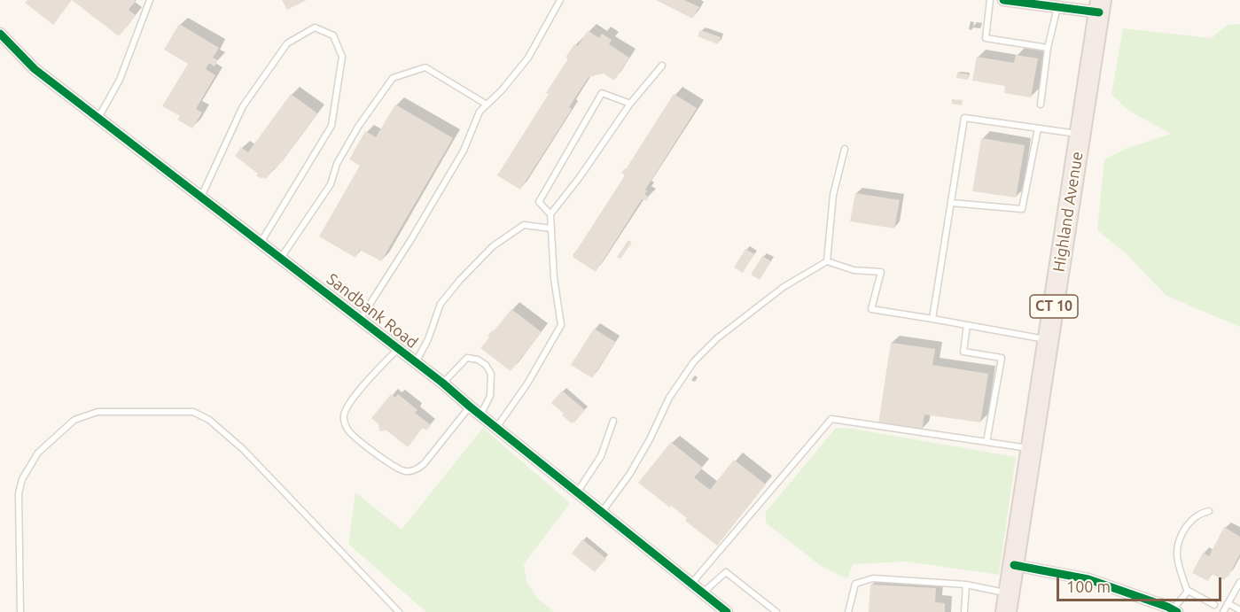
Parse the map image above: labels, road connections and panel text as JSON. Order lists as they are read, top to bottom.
{
  "streets": {
    "highway": ["Highland Avenue", "CT 10"],
    "street": ["Sandbank Road"]
  },
  "scale_bar": "100 m"
}
